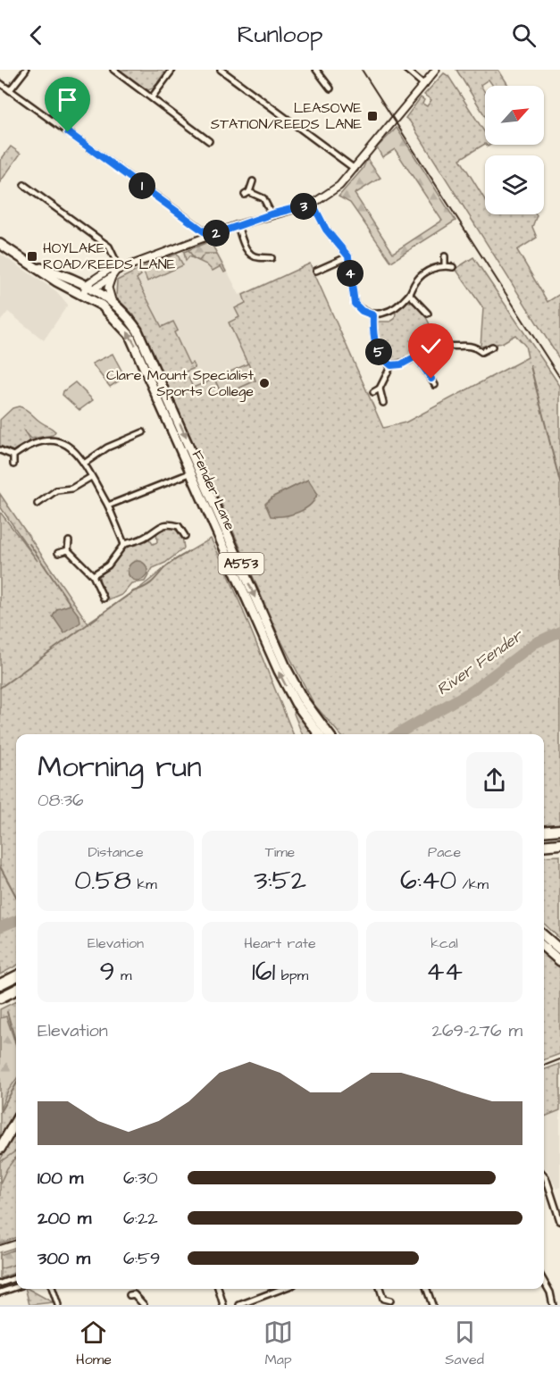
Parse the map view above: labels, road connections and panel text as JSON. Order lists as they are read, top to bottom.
{
  "streets": {
    "main road": ["Fender Lane", "A553"]
  },
  "crossings": [
    ["Fender Lane", "A553"]
  ],
  "water": ["River Fender"],
  "places": {
    "transit": ["LEASOWE STATION/REEDS LANE", "HOYLAKE ROAD/REEDS LANE"],
    "other": ["Clare Mount Specialist Sports College"]
  },
  "north": "top right",
  "page": {
    "header": "Runloop",
    "pins": [
      "1",
      "3",
      "2",
      "4",
      "5"
    ],
    "heading": ["Morning run", "08:36"],
    "stats": [
      ["Distance", "0.58 km"],
      ["Time", "3:52"],
      ["Pace", "6:40 /km"],
      ["Elevation", "9 m"],
      ["Heart rate", "161 bpm"],
      ["kcal", "44"]
    ],
    "chart": ["Elevation", "269–276 m"],
    "list": [
      {
        "name": "100 m",
        "note": "6:30"
      },
      {
        "name": "200 m",
        "note": "6:22"
      },
      {
        "name": "300 m",
        "note": "6:59"
      }
    ],
    "tabs": ["Home", "Map", "Saved"]
  }
}
